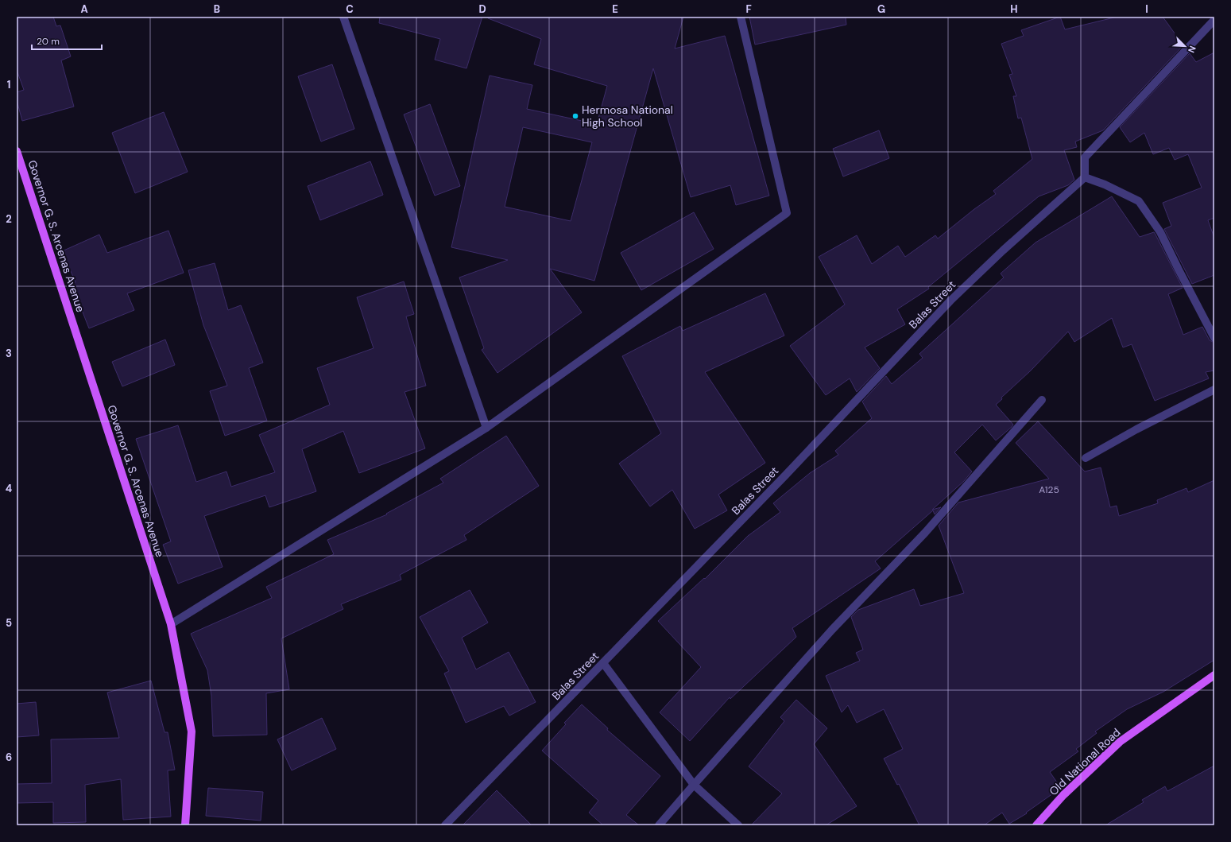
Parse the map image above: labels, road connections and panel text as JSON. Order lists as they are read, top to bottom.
{
  "streets": {
    "main road": ["Governor G. S. Arcenas Avenue", "Old National Road"],
    "street": ["Balas Street"]
  },
  "places": ["Hermosa National High School"],
  "house_numbers": ["A125"],
  "scale_bar": "20 m",
  "north": "bottom right",
  "grid": {
    "columns": [
      "A",
      "B",
      "C",
      "D",
      "E",
      "F",
      "G",
      "H",
      "I"
    ],
    "rows": [
      "1",
      "2",
      "3",
      "4",
      "5",
      "6"
    ]
  }
}
